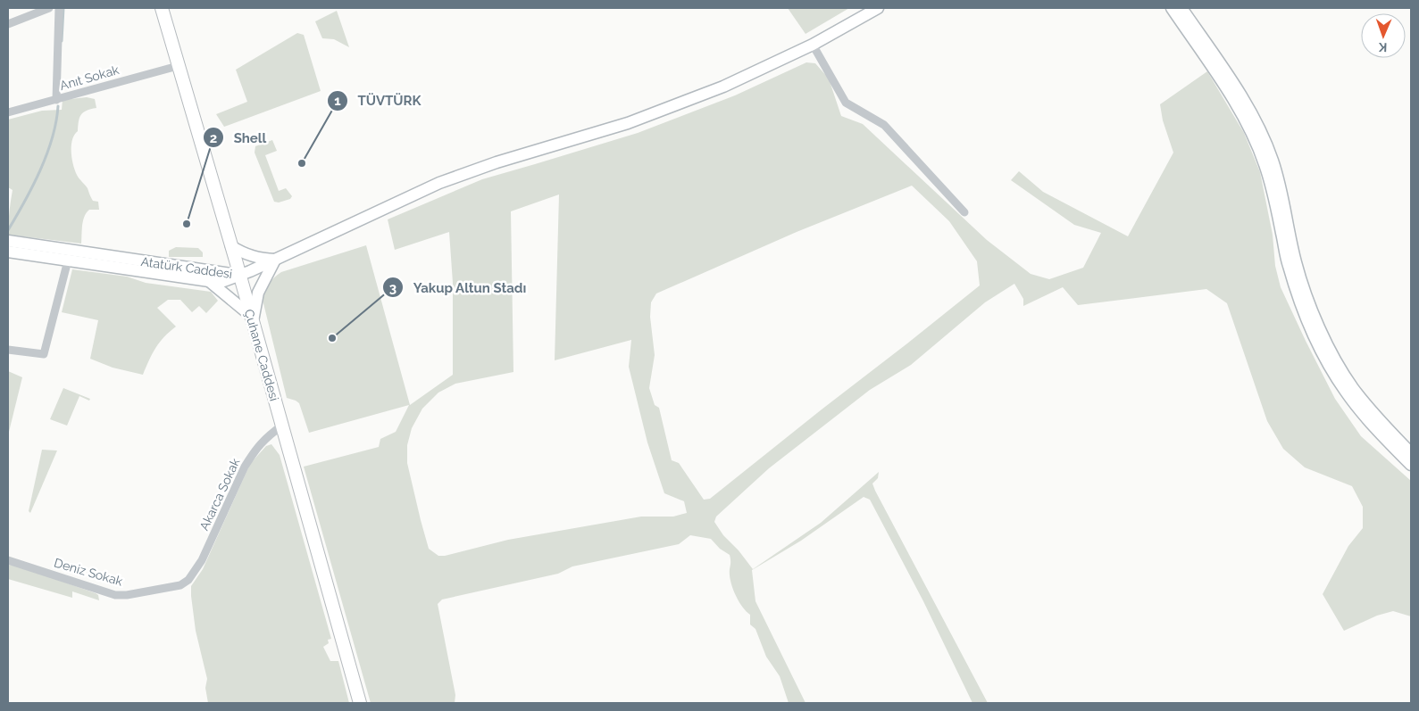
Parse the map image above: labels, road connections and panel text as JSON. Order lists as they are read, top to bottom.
{
  "streets": {
    "main road": ["Atatürk Caddesi", "Çuhane Caddesi"],
    "street": ["Anıt Sokak", "Akarca Sokak", "Deniz Sokak"]
  },
  "crossings": [
    ["Anıt Sokak", "Çuhane Caddesi"],
    ["Atatürk Caddesi", "Çuhane Caddesi"],
    ["Çuhane Caddesi", "Akarca Sokak"],
    ["Akarca Sokak", "Deniz Sokak"]
  ],
  "places": ["TÜVTÜRK", "Shell", "Yakup Altun Stadı"],
  "north": "bottom"
}
